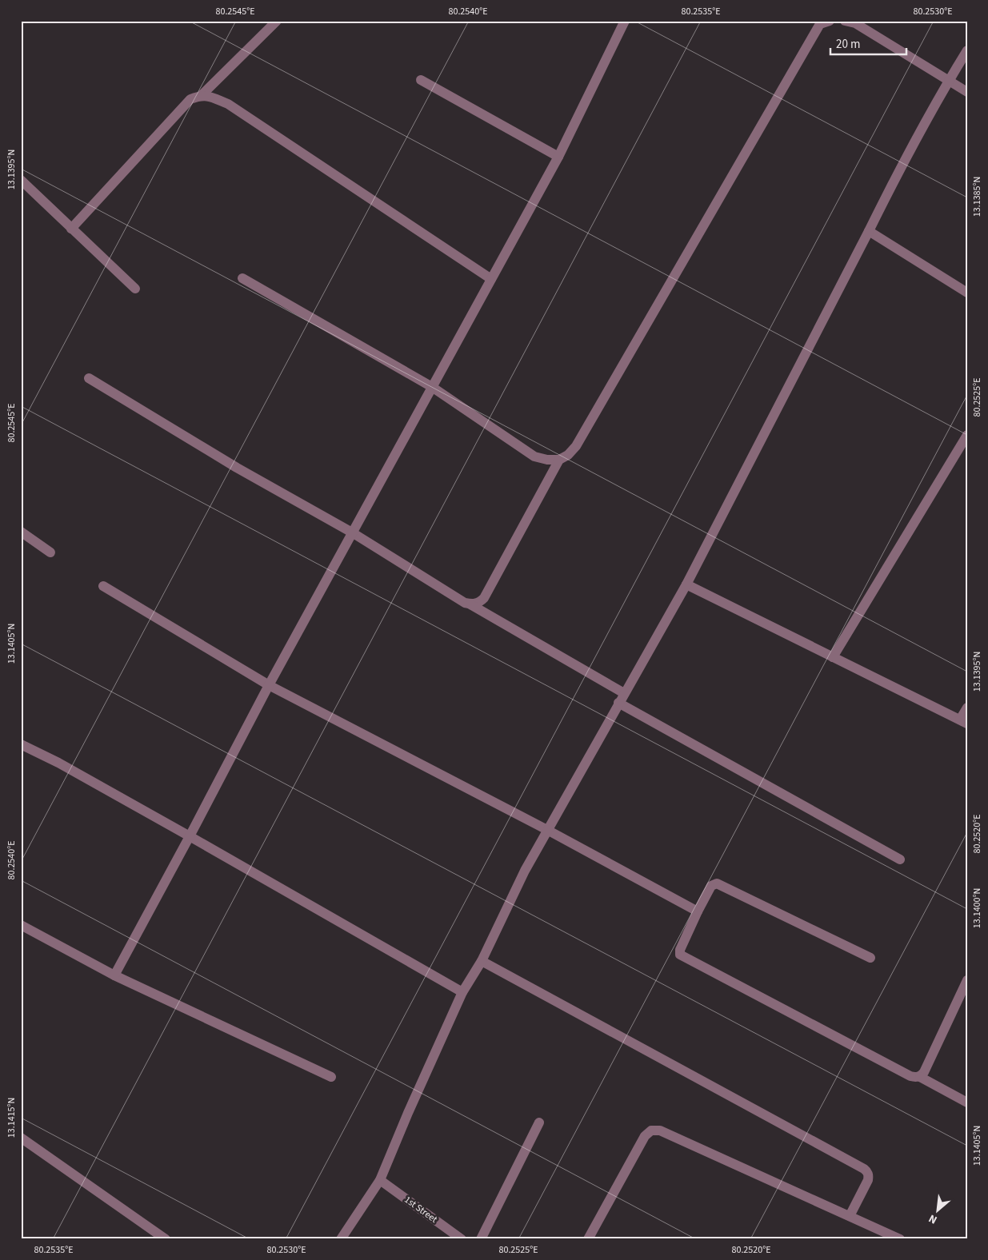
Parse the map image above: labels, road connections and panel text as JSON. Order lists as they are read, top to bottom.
{
  "streets": {
    "street": ["1st Street"]
  },
  "scale_bar": "20 m",
  "north": "bottom left",
  "coordinates": [
    "80.2545°E",
    "80.2540°E",
    "80.2535°E",
    "80.2530°E",
    "13.1395°N",
    "13.1385°N",
    "80.2525°E",
    "13.1405°N",
    "80.2520°E",
    "13.1400°N",
    "13.1415°N"
  ]
}
